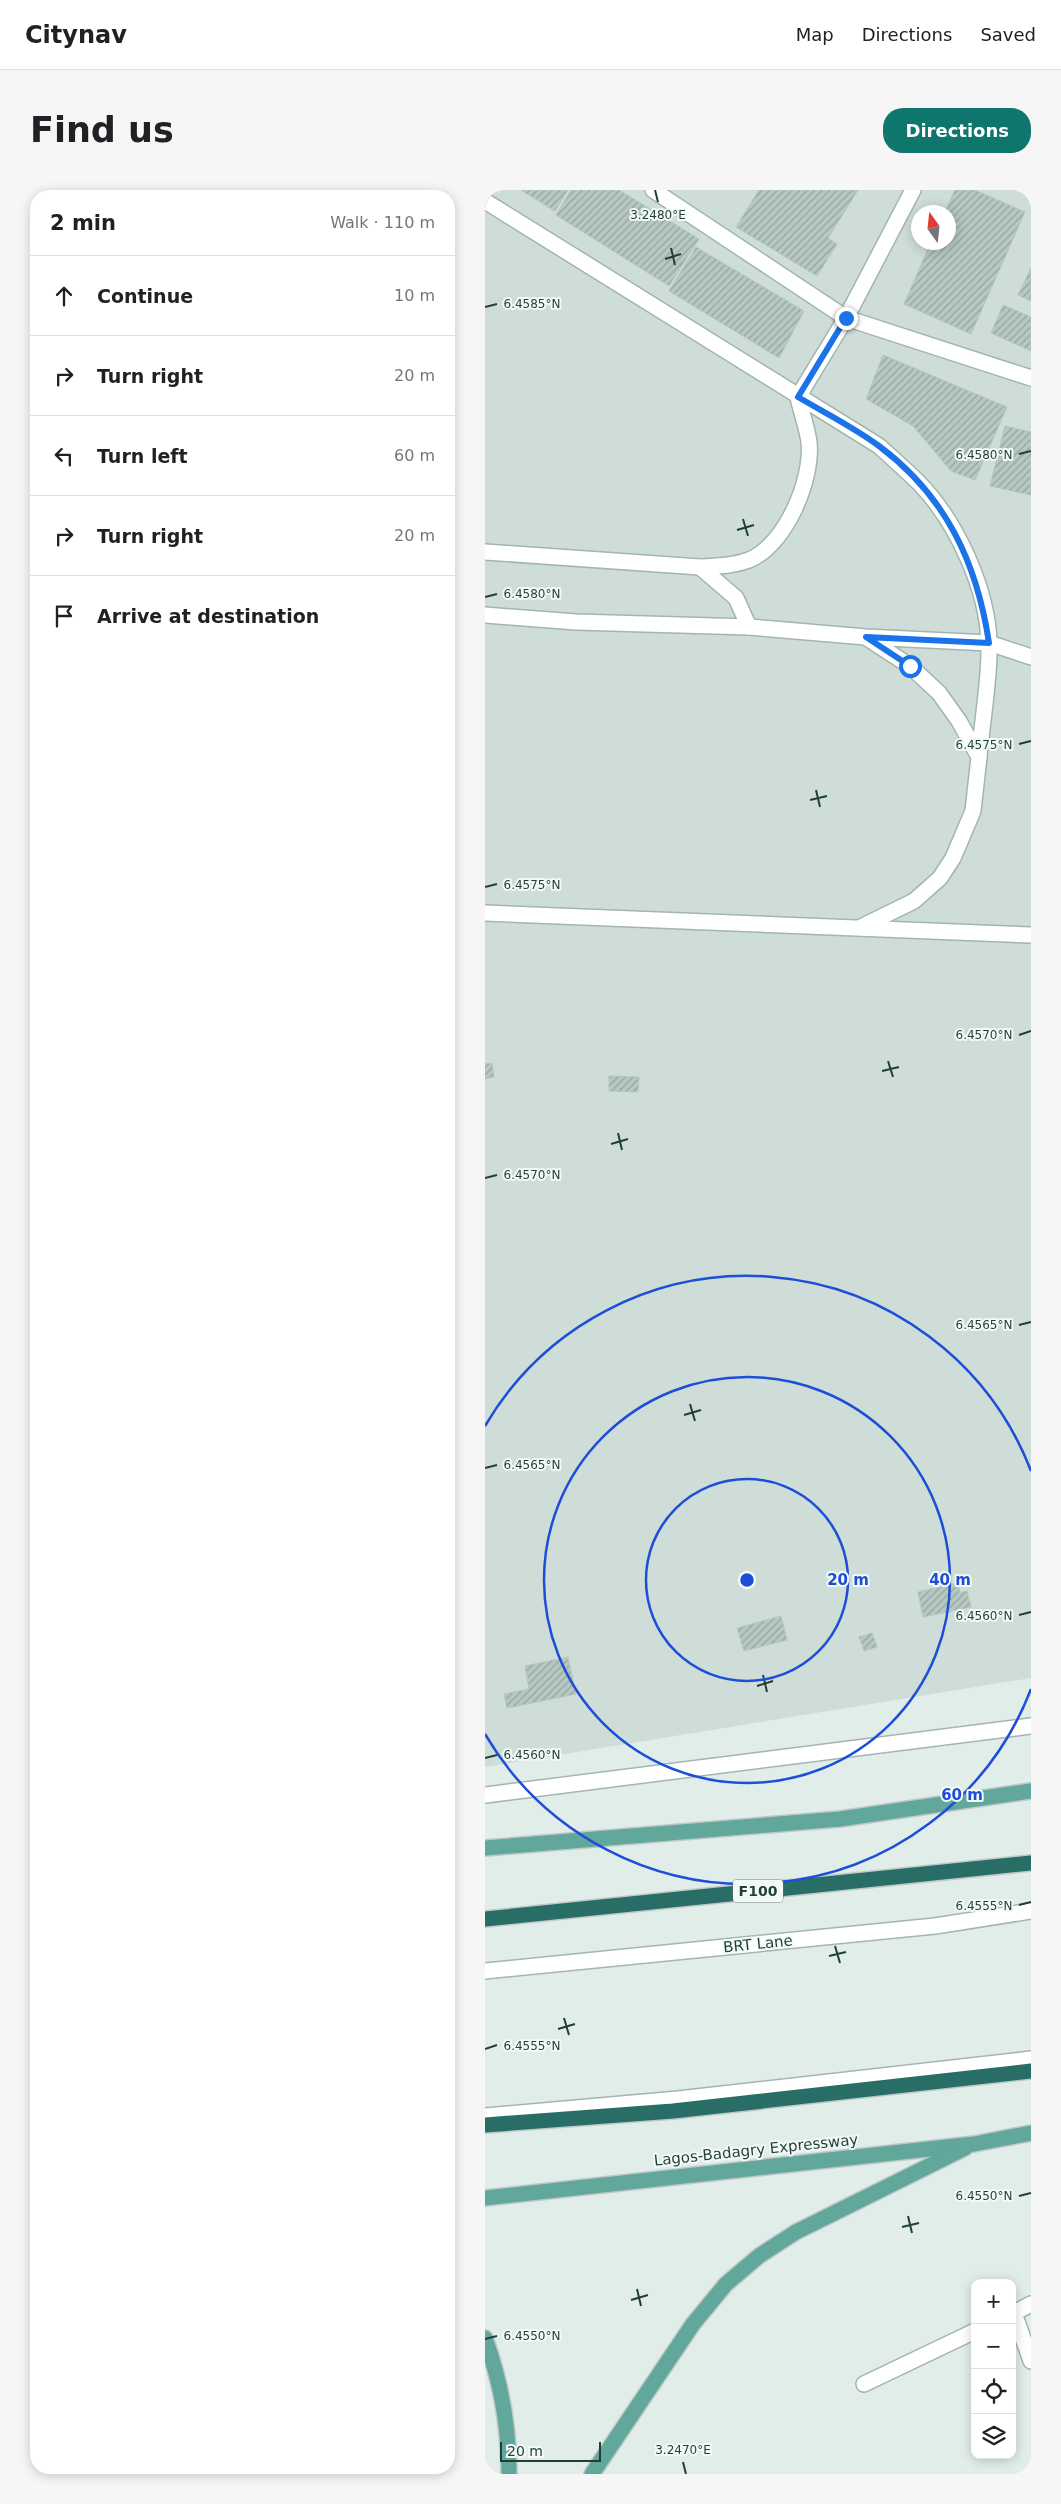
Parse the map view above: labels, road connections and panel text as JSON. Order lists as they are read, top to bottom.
{
  "streets": {
    "highway": ["F100"],
    "main road": ["Lagos-Badagry Expressway"],
    "street": ["BRT Lane"]
  },
  "scale_bar": "20 m",
  "north": "top",
  "page": {
    "header": "Citynav",
    "nav": ["Map", "Directions", "Saved"],
    "buttons": "Directions",
    "title": "Find us",
    "heading": ["2 min", "Walk · 110 m"],
    "list": [
      ["Continue", "10 m"],
      ["Turn right", "20 m"],
      ["Turn left", "60 m"],
      ["Turn right", "20 m"],
      "Arrive at destination"
    ],
    "map_buttons": ["+", "−"],
    "scale": "20 m"
  },
  "coordinates": [
    "3.2480°E",
    "6.4585°N",
    "6.4580°N",
    "6.4575°N",
    "6.4570°N",
    "6.4565°N",
    "6.4560°N",
    "6.4555°N",
    "6.4550°N",
    "3.2470°E"
  ],
  "rings": ["20 m", "40 m", "60 m"]
}
